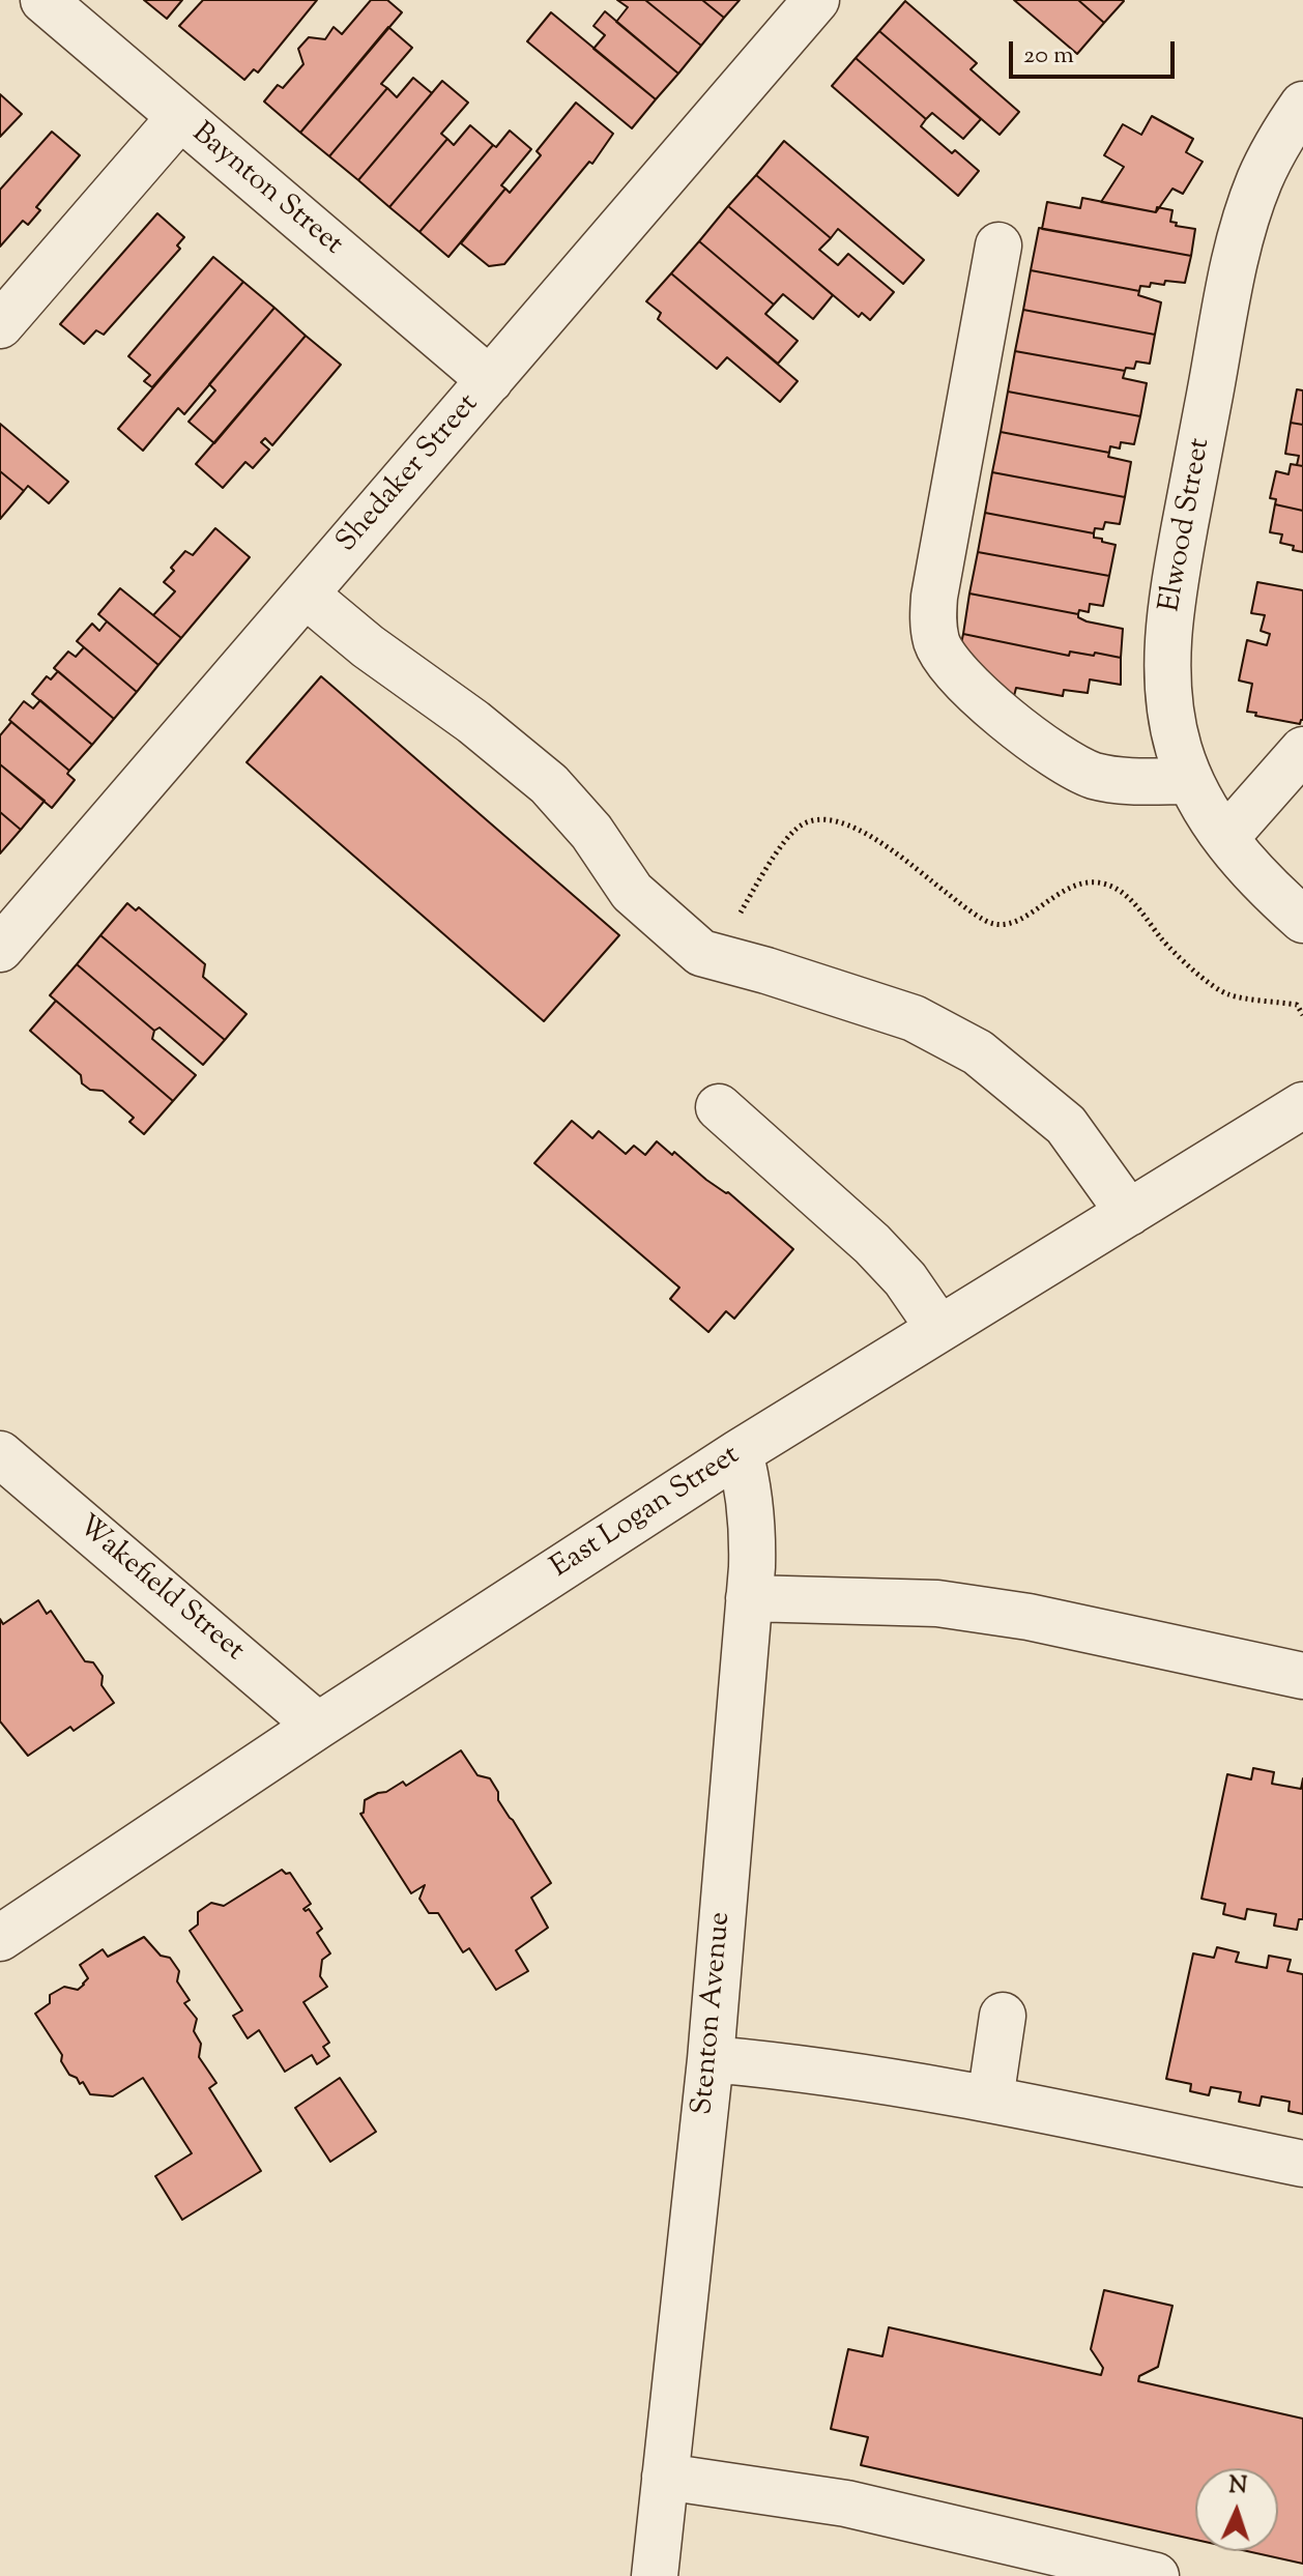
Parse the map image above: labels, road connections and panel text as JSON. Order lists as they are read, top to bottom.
{
  "streets": {
    "street": [
      "Baynton Street",
      "Shedaker Street",
      "Elwood Street",
      "East Logan Street",
      "Wakefield Street",
      "Stenton Avenue"
    ]
  },
  "crossings": [
    ["Baynton Street", "Shedaker Street"],
    ["East Logan Street", "Wakefield Street"],
    ["East Logan Street", "Stenton Avenue"]
  ],
  "scale_bar": "20 m",
  "north": "top"
}
